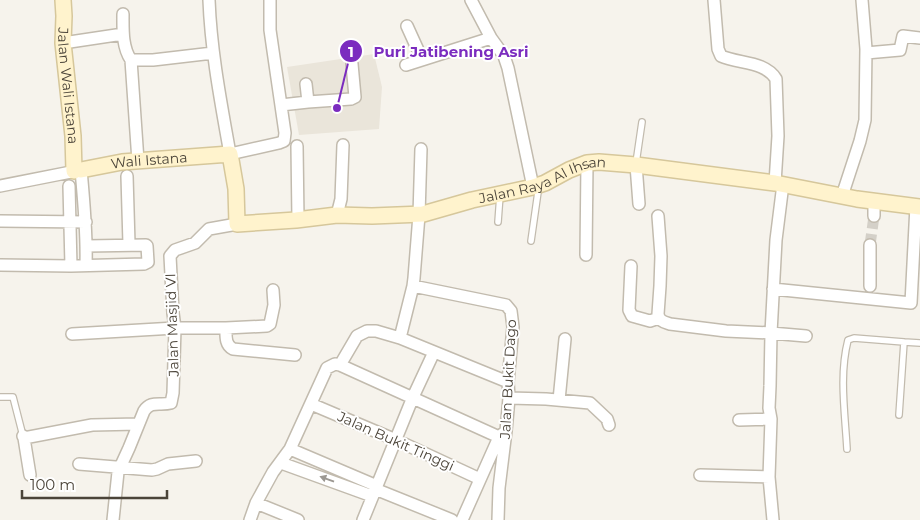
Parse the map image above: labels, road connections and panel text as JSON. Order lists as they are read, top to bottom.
{
  "streets": {
    "street": [
      "Jalan Wali Istana",
      "Wali Istana",
      "Jalan Raya Al Ihsan",
      "Jalan Masjid VI",
      "Jalan Bukit Dago",
      "Jalan Bukit Tinggi"
    ]
  },
  "crossings": [
    ["Jalan Wali Istana", "Wali Istana"],
    ["Jalan Raya Al Ihsan", "Jalan Masjid VI"]
  ],
  "places": ["Puri Jatibening Asri"],
  "scale_bar": "100 m"
}
